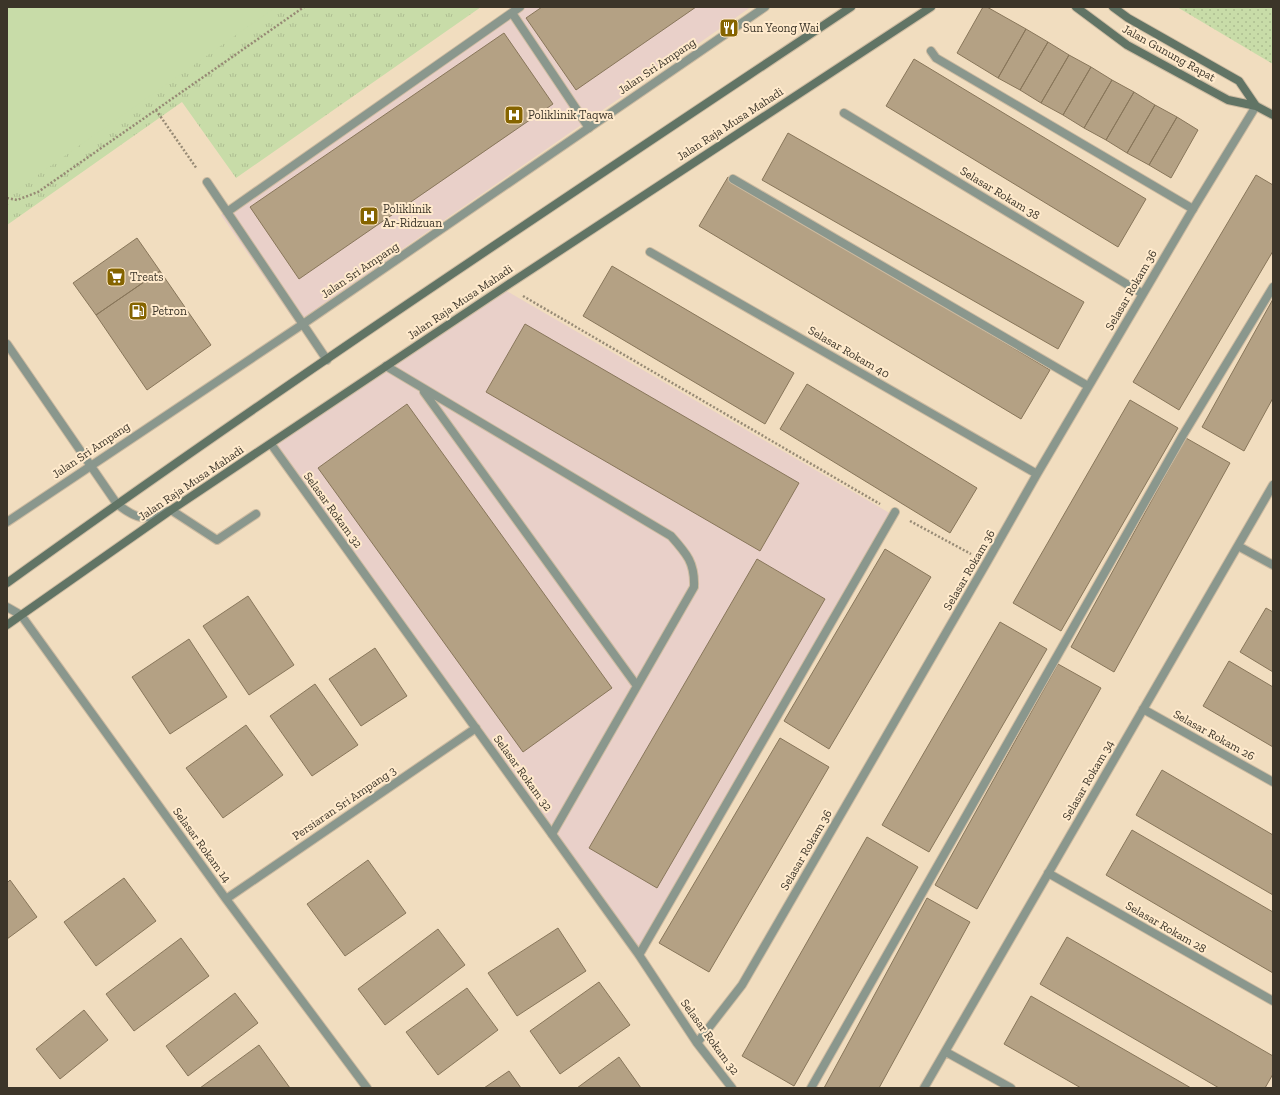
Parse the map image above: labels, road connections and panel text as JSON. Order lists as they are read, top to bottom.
{
  "streets": {
    "main road": ["Jalan Gunung Rapat", "Jalan Raja Musa Mahadi"],
    "street": [
      "Jalan Sri Ampang",
      "Selasar Rokam 38",
      "Selasar Rokam 36",
      "Selasar Rokam 40",
      "Selasar Rokam 32",
      "Selasar Rokam 26",
      "Selasar Rokam 34",
      "Persiaran Sri Ampang 3",
      "Selasar Rokam 14",
      "Selasar Rokam 28"
    ]
  },
  "crossings": [
    ["Jalan Gunung Rapat", "Selasar Rokam 36"],
    ["Jalan Raja Musa Mahadi", "Selasar Rokam 32"],
    ["Jalan Raja Musa Mahadi", "Selasar Rokam 14"],
    ["Selasar Rokam 38", "Selasar Rokam 36"],
    ["Selasar Rokam 36", "Selasar Rokam 40"],
    ["Selasar Rokam 36", "Selasar Rokam 32"],
    ["Selasar Rokam 32", "Persiaran Sri Ampang 3"],
    ["Selasar Rokam 26", "Selasar Rokam 34"],
    ["Selasar Rokam 34", "Selasar Rokam 28"],
    ["Persiaran Sri Ampang 3", "Selasar Rokam 14"]
  ],
  "places": {
    "restaurant": ["Sun Yeong Wai"],
    "hospital": ["Poliklinik Taqwa", "Poliklinik Ar-Ridzuan"],
    "supermarket": ["Treats"],
    "fuel station": ["Petron"]
  }
}
